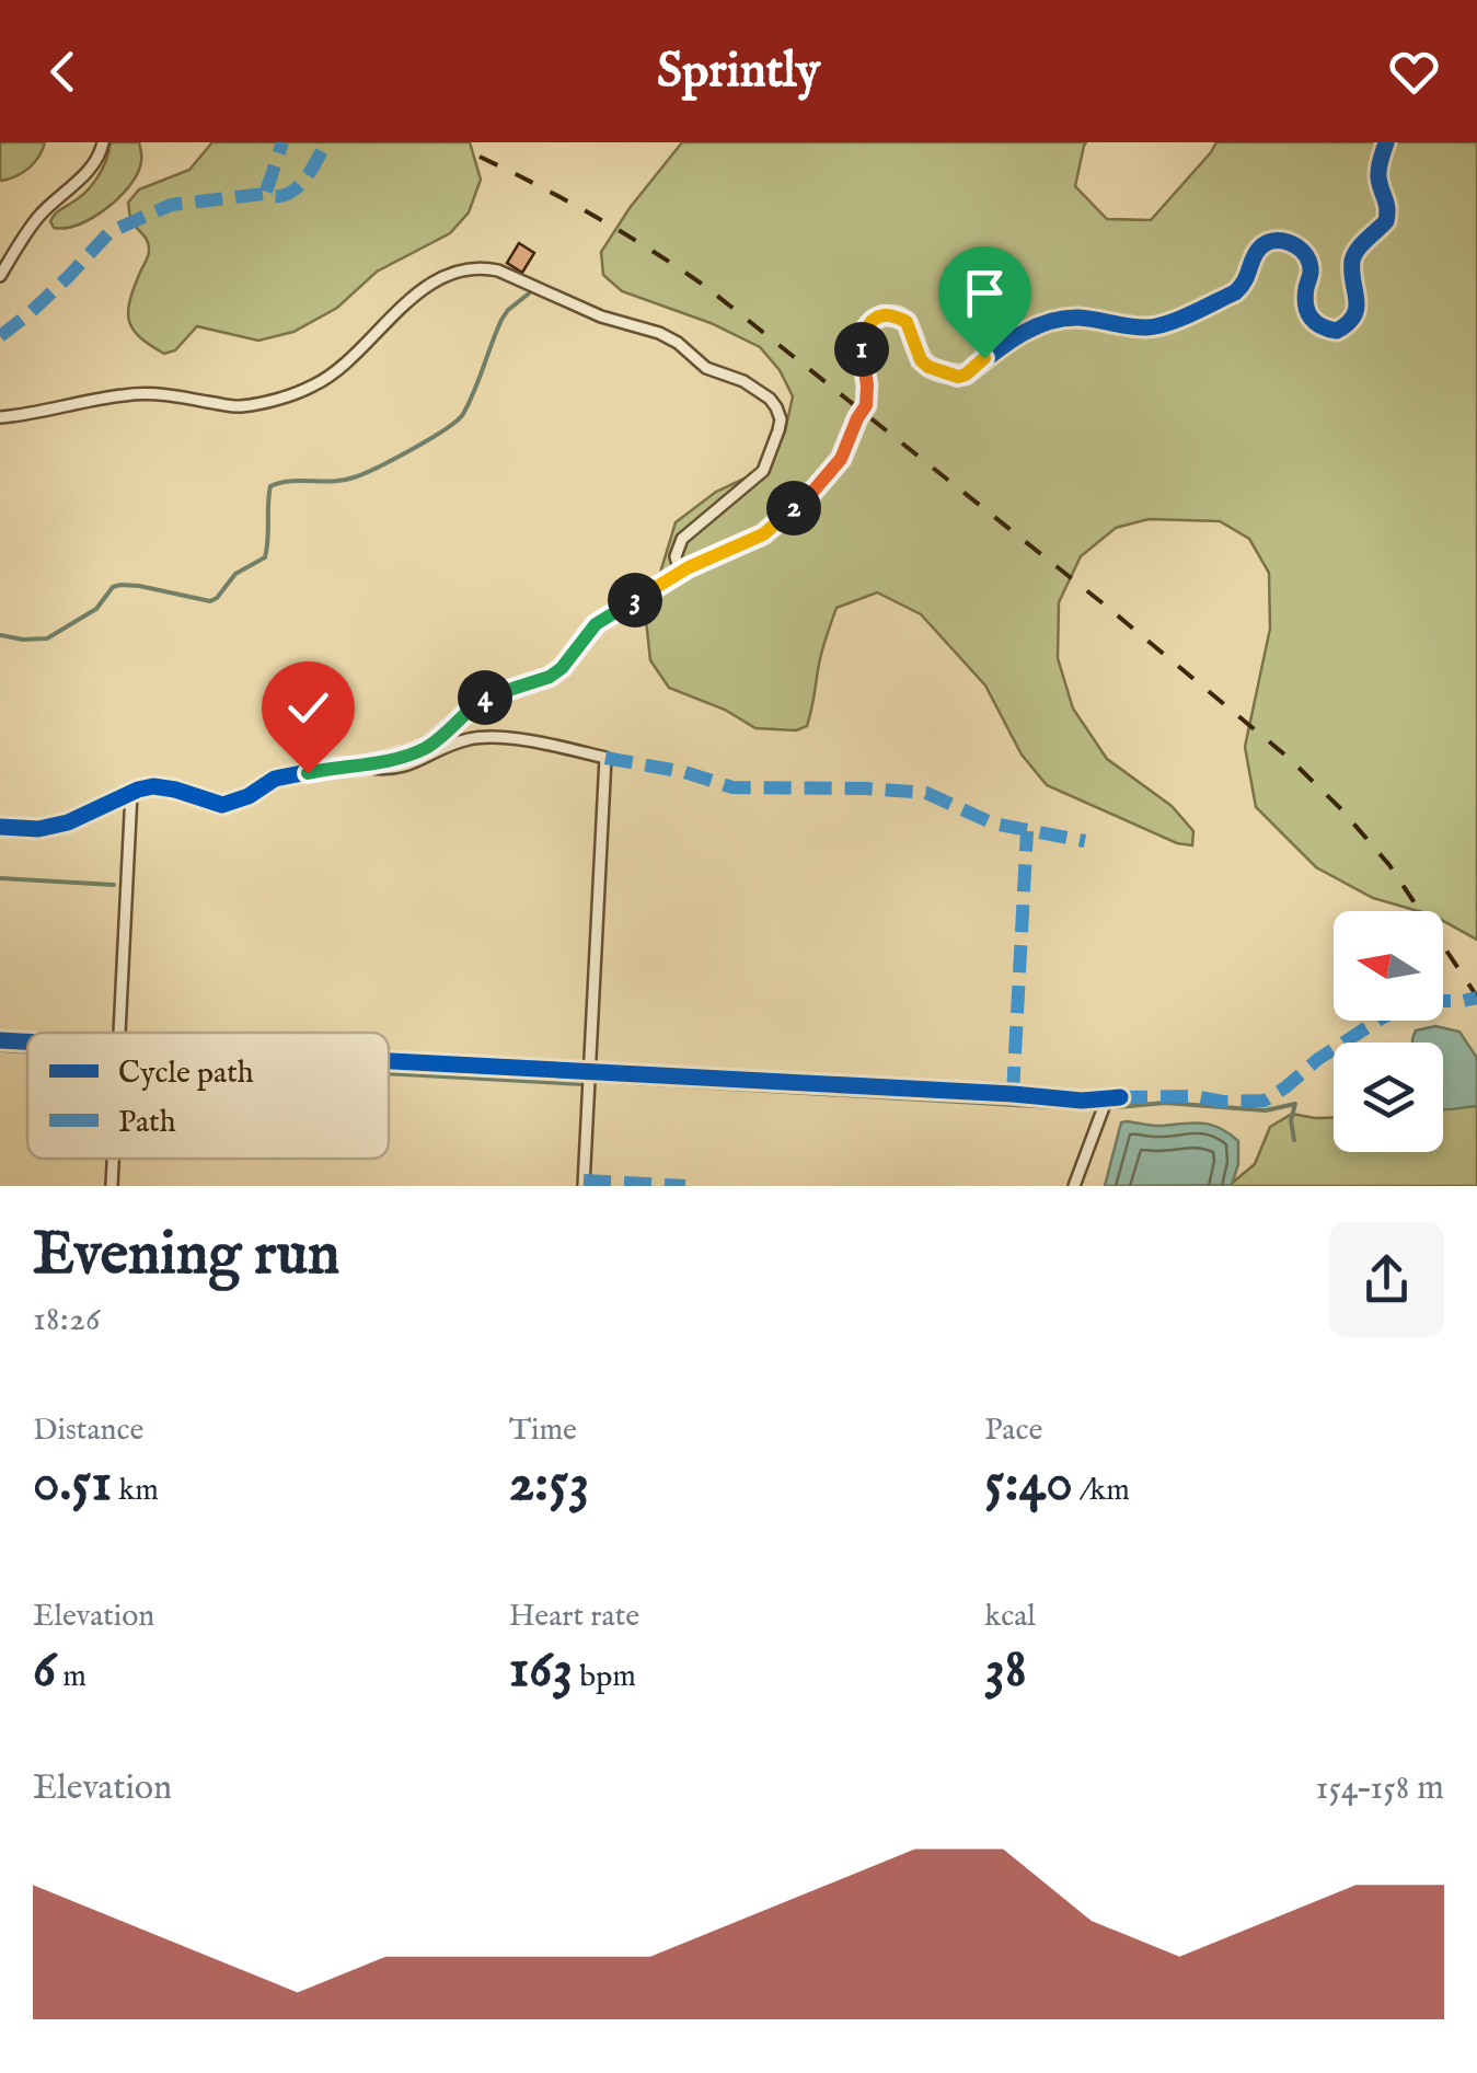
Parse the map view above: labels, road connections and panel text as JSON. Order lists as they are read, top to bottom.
{
  "legend": ["Cycle path", "Path"],
  "north": "left",
  "page": {
    "header": "Sprintly",
    "pins": [
      "1",
      "2",
      "3",
      "4"
    ],
    "heading": ["Evening run", "18:26"],
    "stats": [
      ["Distance", "0.51 km"],
      ["Time", "2:53"],
      ["Pace", "5:40 /km"],
      ["Elevation", "6 m"],
      ["Heart rate", "163 bpm"],
      ["kcal", "38"]
    ],
    "chart": ["Elevation", "154–158 m"]
  }
}
